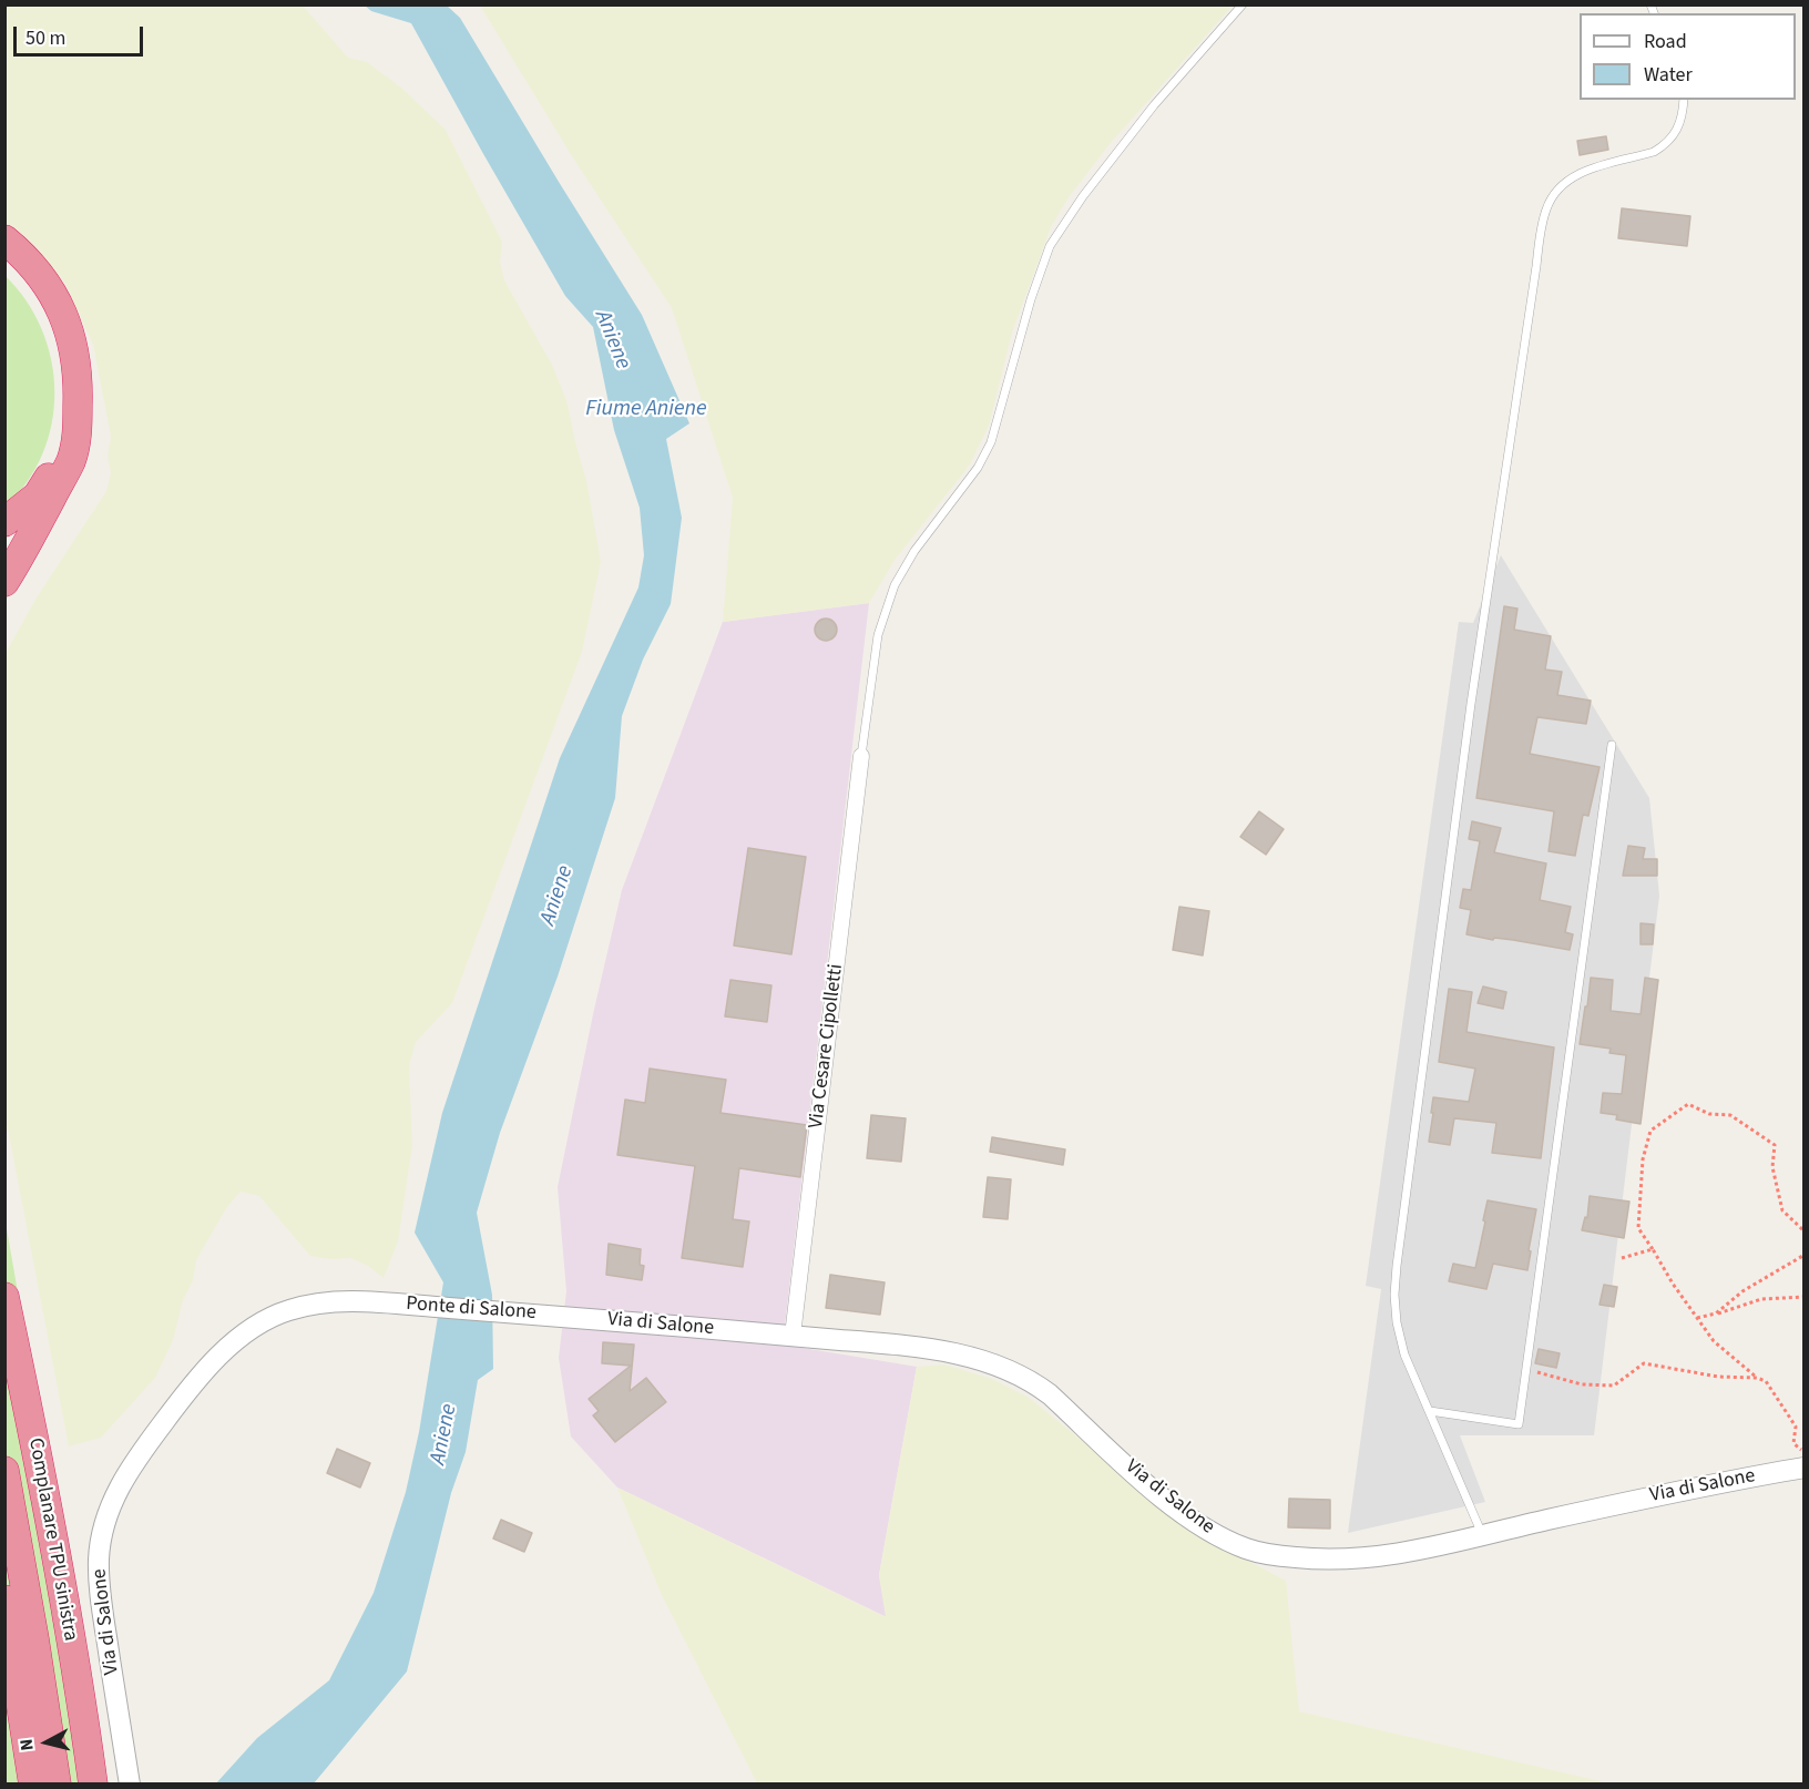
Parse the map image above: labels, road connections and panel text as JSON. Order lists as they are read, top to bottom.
{
  "streets": {
    "highway": ["Complanare TPU sinistra"],
    "street": ["Via Cesare Cipolletti", "Ponte di Salone", "Via di Salone"]
  },
  "crossings": [
    ["Via Cesare Cipolletti", "Via di Salone"],
    ["Ponte di Salone", "Via di Salone"]
  ],
  "water": ["Aniene", "Fiume Aniene"],
  "legend": ["Road", "Water"],
  "scale_bar": "50 m",
  "north": "left"
}
